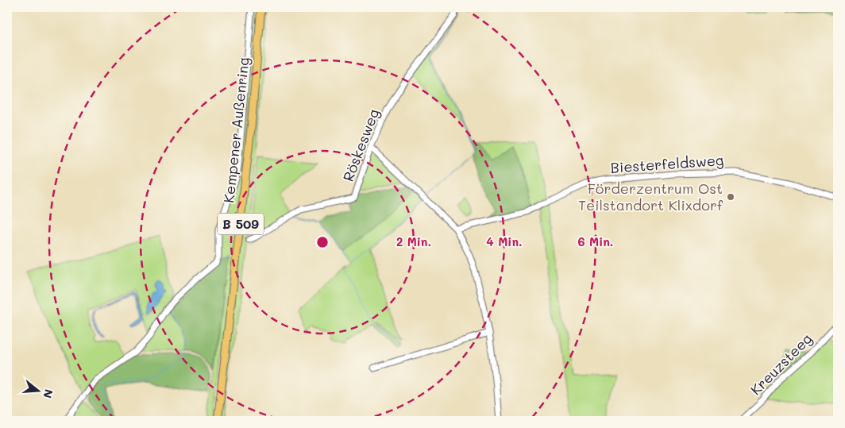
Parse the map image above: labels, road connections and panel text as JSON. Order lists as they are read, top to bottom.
{
  "streets": {
    "main road": ["Kempener Außenring", "B 509"],
    "street": ["Röskesweg", "Biesterfeldsweg", "Kreuzsteeg"]
  },
  "places": ["Förderzentrum Ost Teilstandort Klixdorf"],
  "north": "right",
  "rings": ["2 Min.", "4 Min.", "6 Min."]
}
